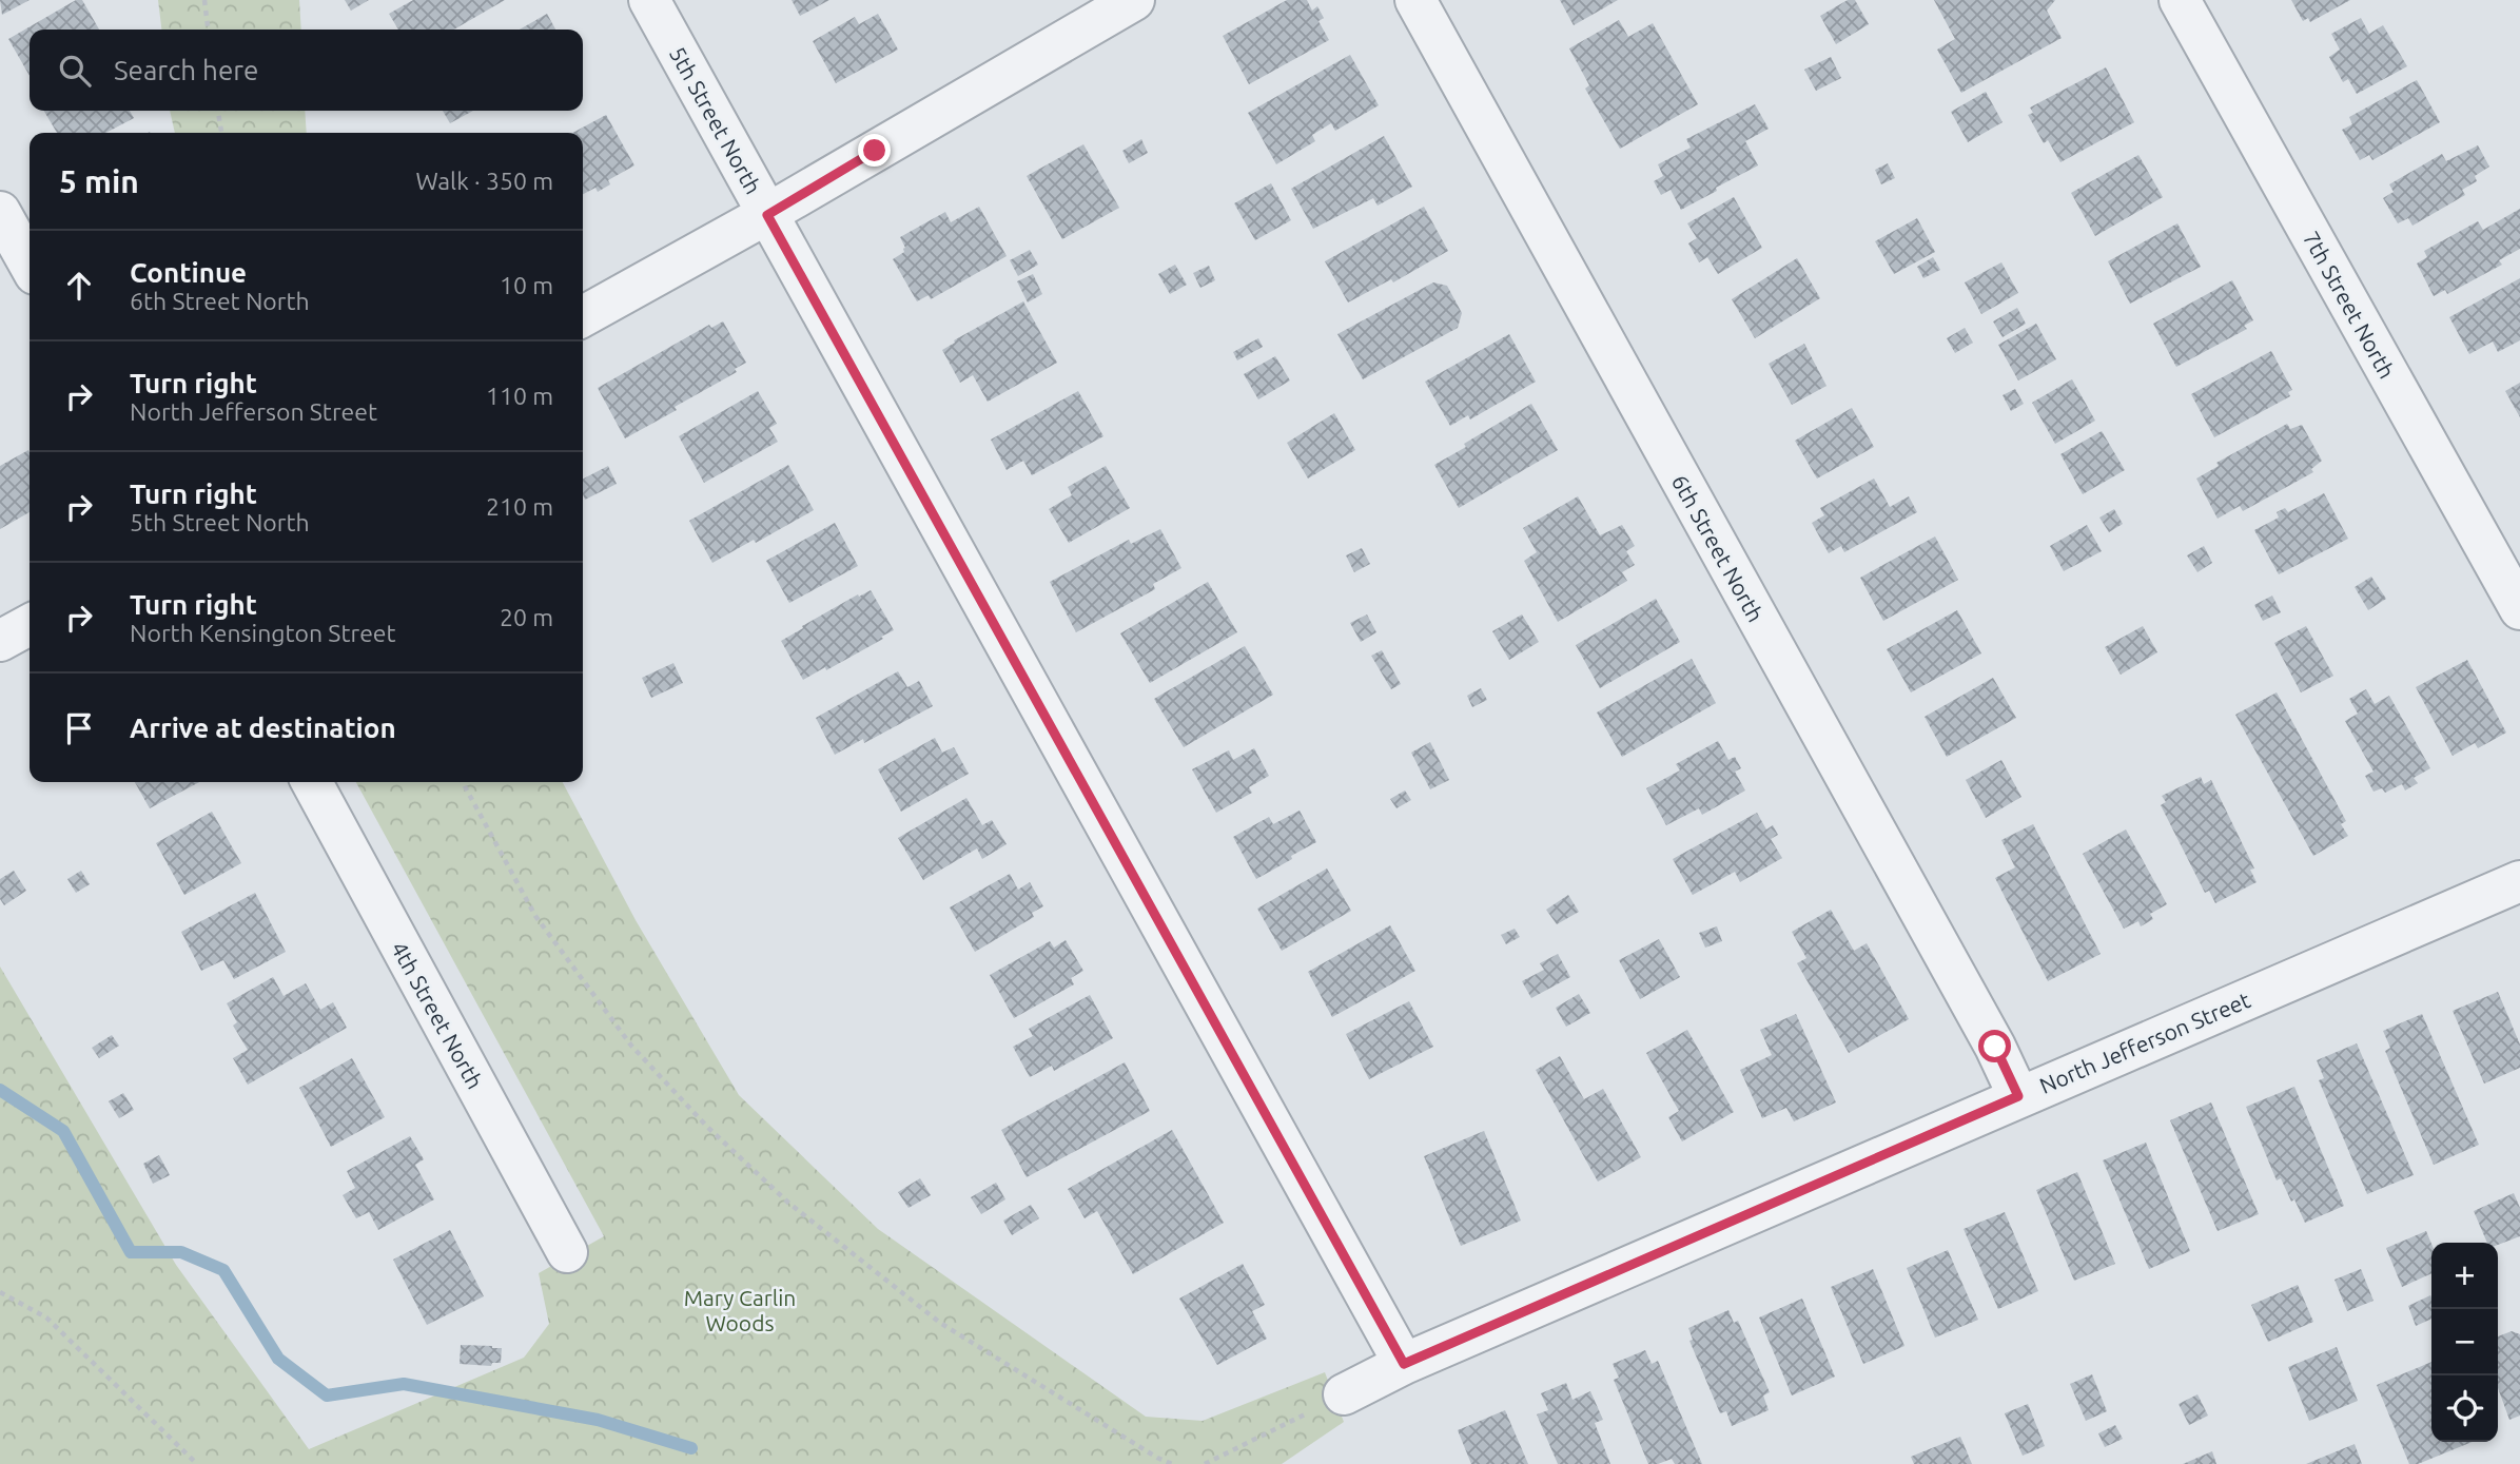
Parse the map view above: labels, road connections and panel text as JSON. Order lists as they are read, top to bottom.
{
  "streets": {
    "street": [
      "5th Street North",
      "7th Street North",
      "6th Street North",
      "4th Street North",
      "North Jefferson Street"
    ]
  },
  "crossings": [
    ["5th Street North", "North Jefferson Street"],
    ["6th Street North", "North Jefferson Street"]
  ],
  "parks": ["Mary Carlin Woods"],
  "page": {
    "search": "Search here",
    "heading": ["5 min", "Walk · 350 m"],
    "list": [
      ["Continue", "6th Street North", "10 m"],
      ["Turn right", "North Jefferson Street", "110 m"],
      ["Turn right", "5th Street North", "210 m"],
      ["Turn right", "North Kensington Street", "20 m"],
      "Arrive at destination"
    ],
    "map_buttons": ["+", "−"]
  }
}
